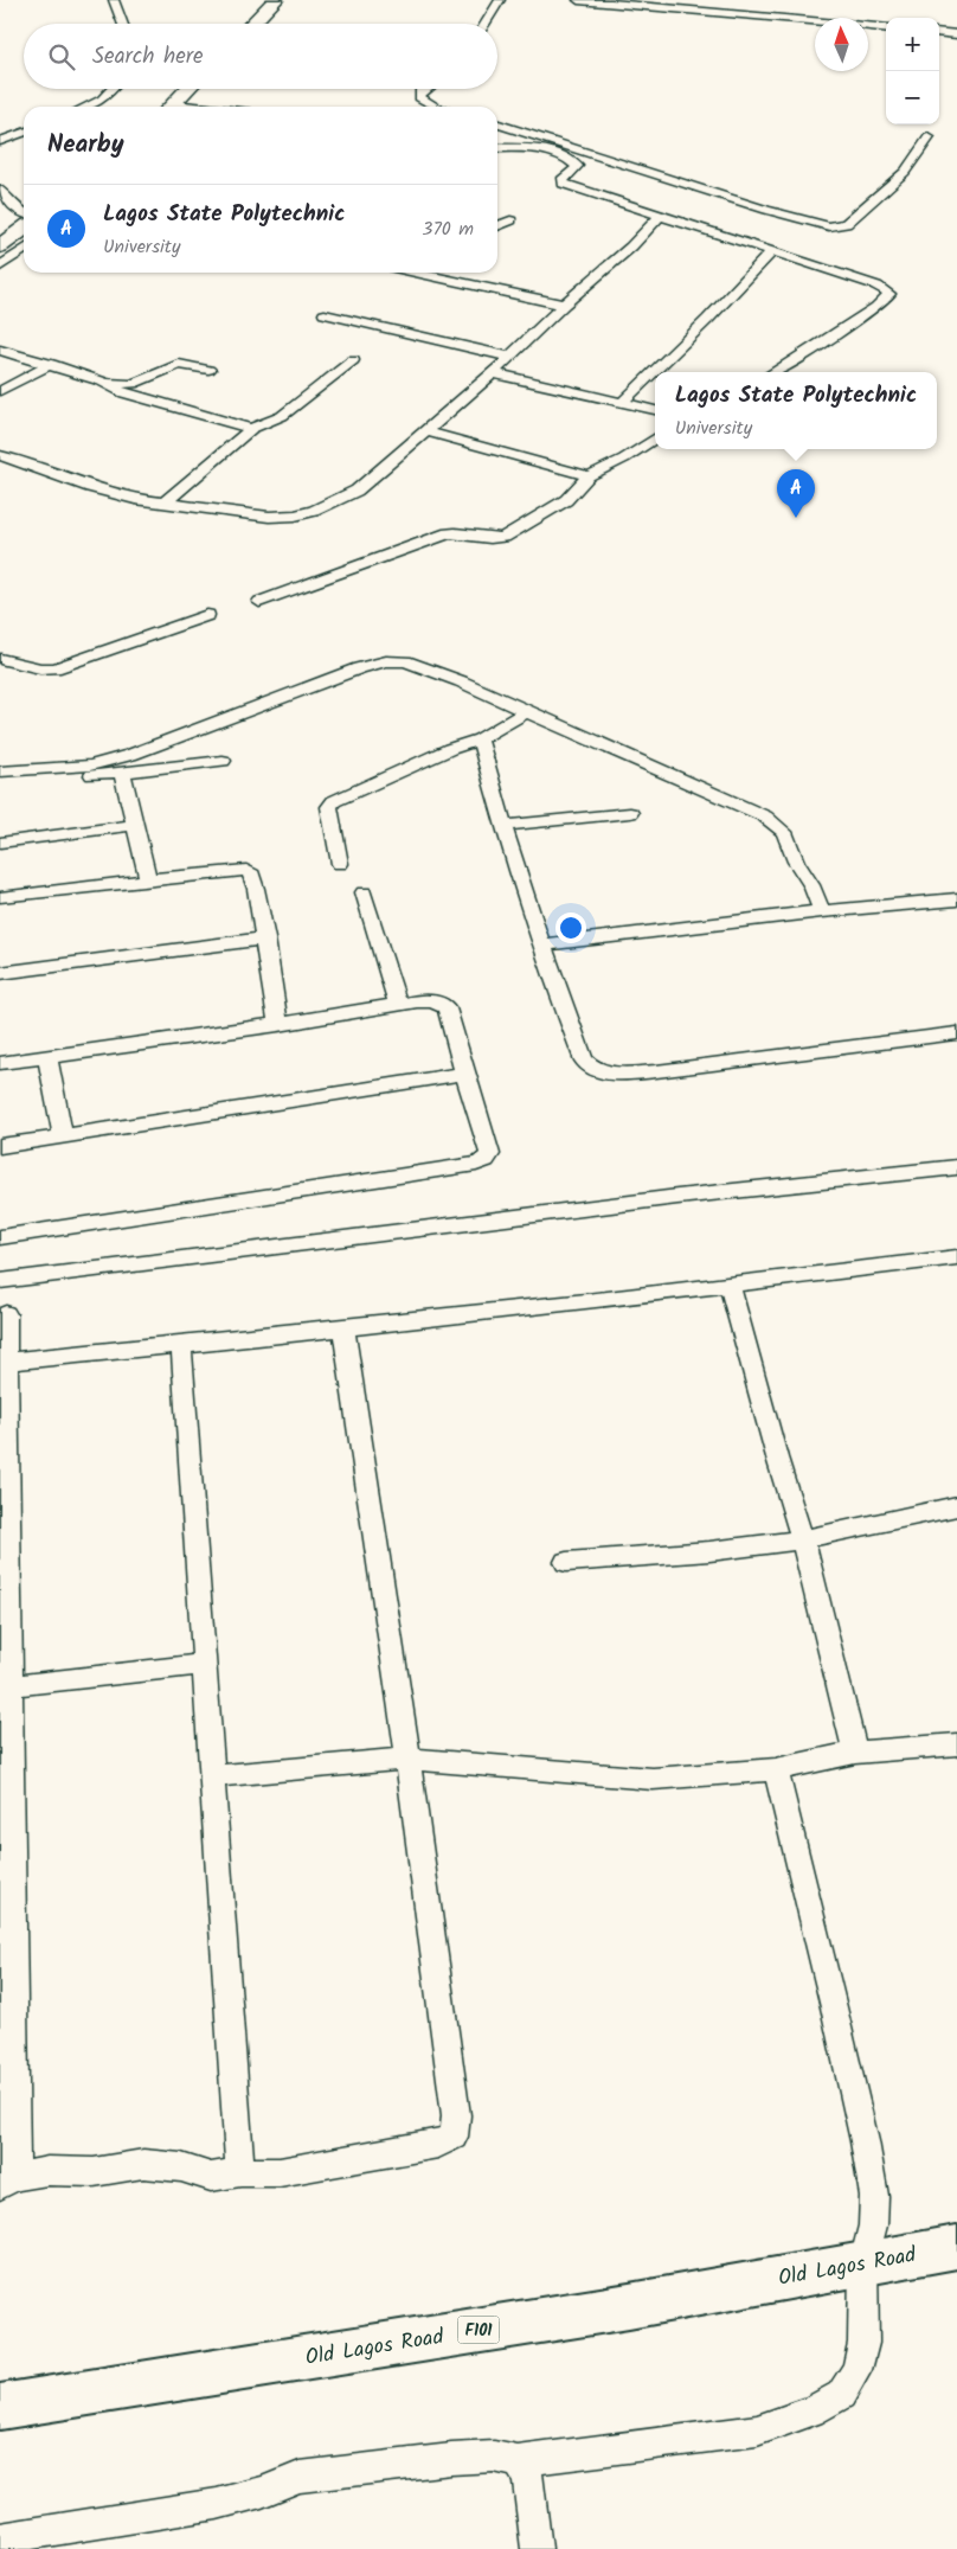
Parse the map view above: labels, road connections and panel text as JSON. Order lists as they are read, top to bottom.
{
  "streets": {
    "main road": ["Old Lagos Road", "F101"]
  },
  "north": "top",
  "page": {
    "map_buttons": ["+", "−"],
    "search": "Search here",
    "heading": "Nearby",
    "list": [
      {
        "mark": "A",
        "name": "Lagos State Polytechnic",
        "note": "University",
        "value": "370 m"
      }
    ],
    "popup": ["Lagos State Polytechnic", "University"],
    "pins": "A"
  }
}
